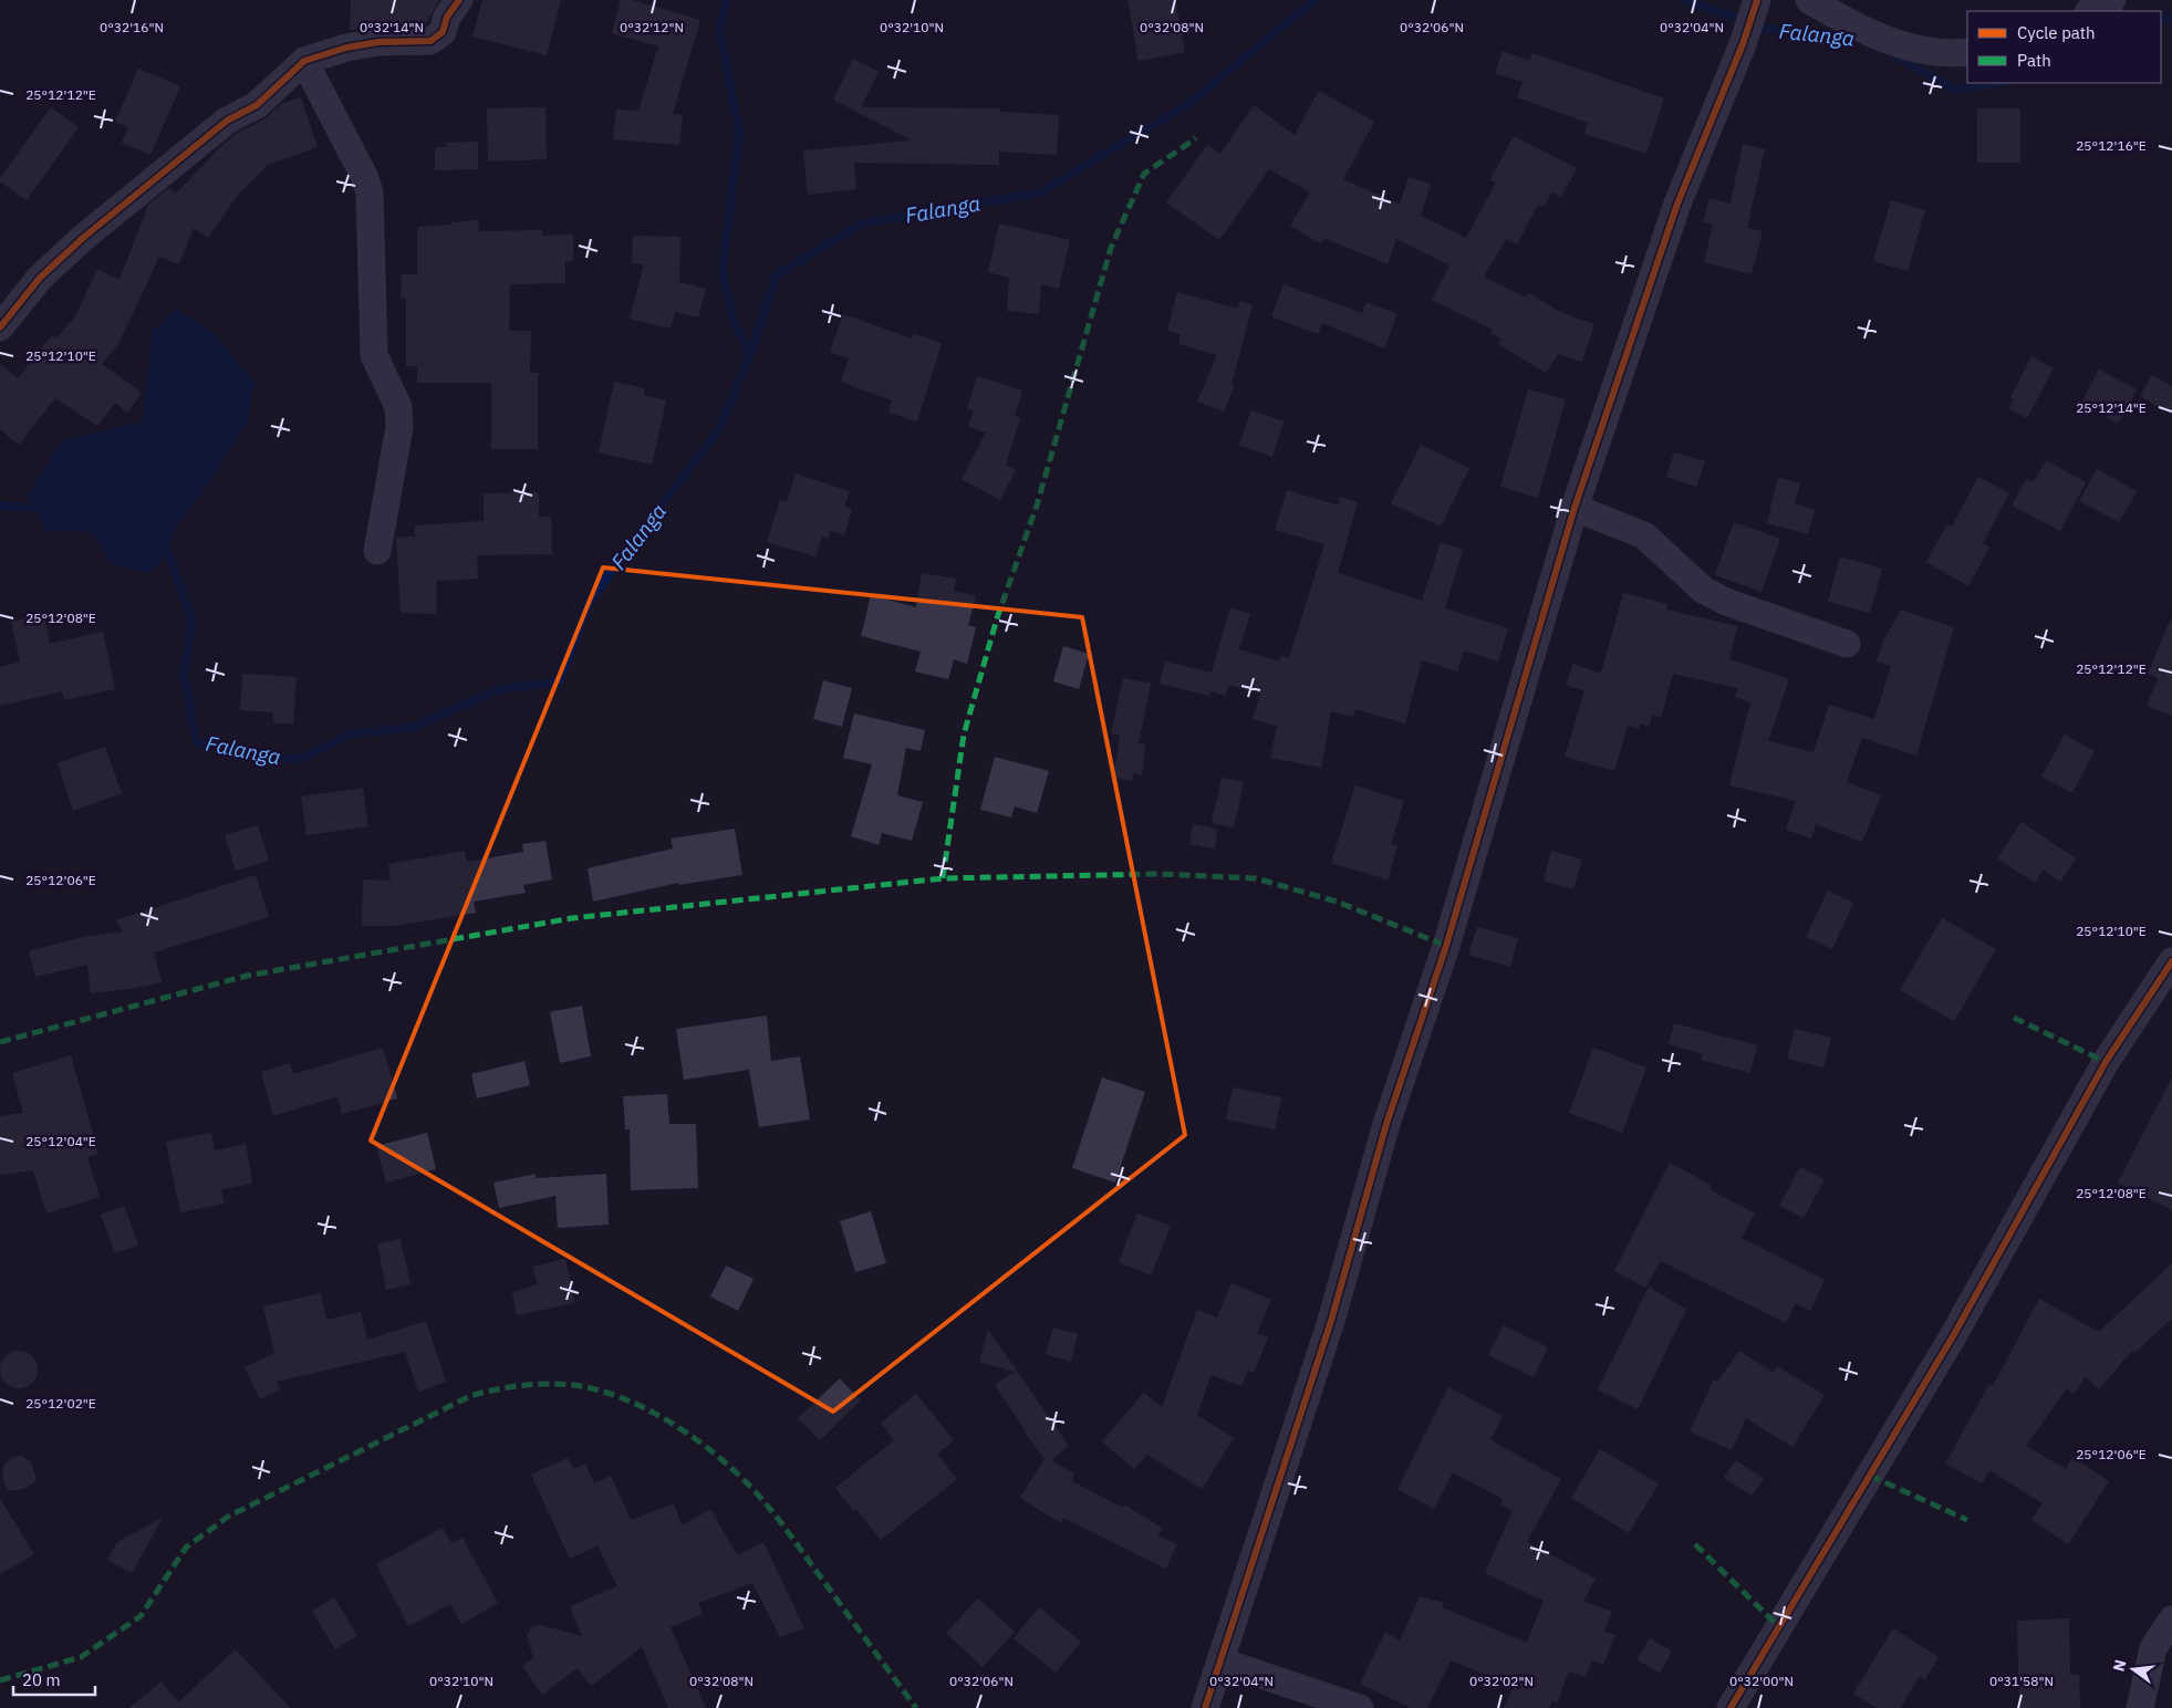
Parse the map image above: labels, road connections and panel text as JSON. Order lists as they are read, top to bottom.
{
  "water": ["Falanga"],
  "legend": ["Cycle path", "Path"],
  "scale_bar": "20 m",
  "north": "left",
  "coordinates": [
    "0°32'04\"N",
    "0°32'16\"N",
    "0°32'14\"N",
    "0°32'12\"N",
    "0°32'10\"N",
    "0°32'08\"N",
    "0°32'06\"N",
    "25°12'12\"E",
    "25°12'16\"E",
    "25°12'10\"E",
    "25°12'14\"E",
    "25°12'08\"E",
    "25°12'06\"E",
    "25°12'04\"E",
    "25°12'02\"E",
    "0°32'02\"N",
    "0°32'00\"N",
    "0°31'58\"N"
  ]
}
